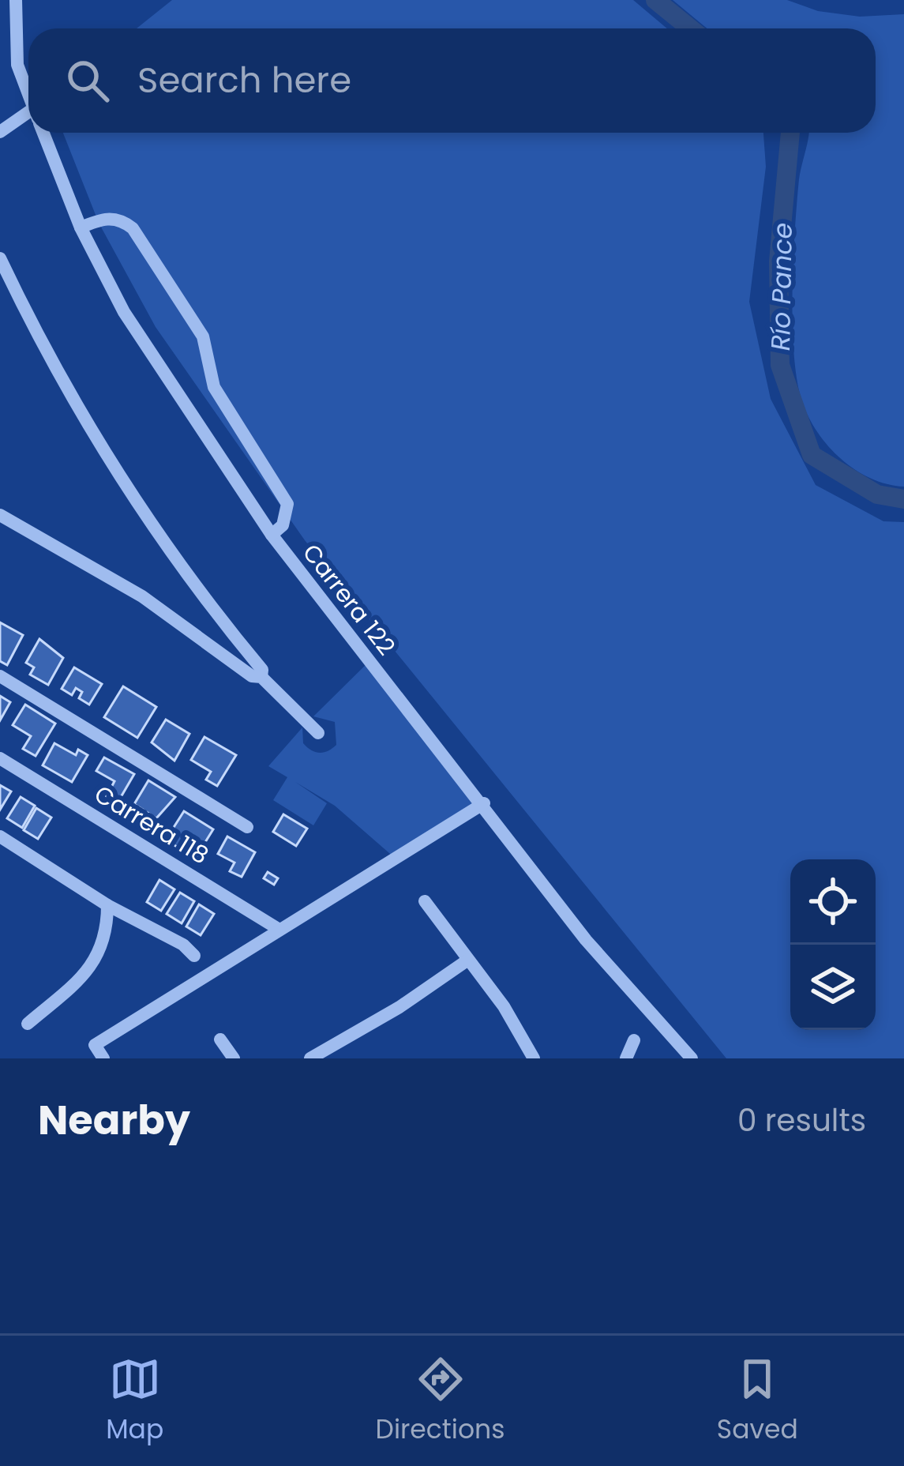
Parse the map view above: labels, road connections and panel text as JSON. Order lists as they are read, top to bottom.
{
  "streets": {
    "street": ["Carrera 122", "Carrera 118"]
  },
  "water": ["Río Pance"],
  "page": {
    "search": "Search here",
    "heading": ["Nearby", "0 results"],
    "nav": ["Map", "Directions", "Saved"]
  }
}
